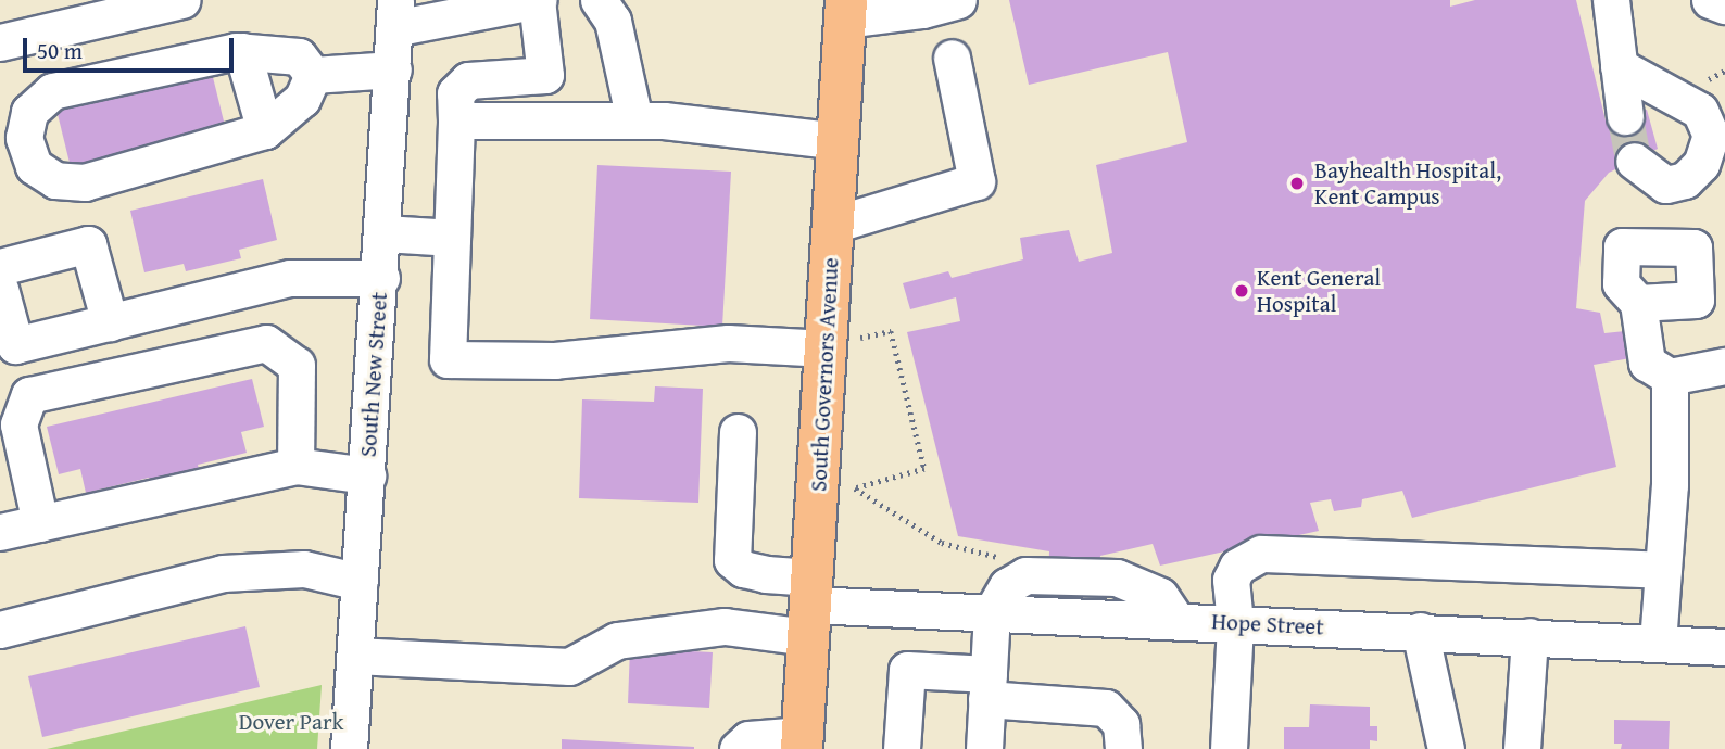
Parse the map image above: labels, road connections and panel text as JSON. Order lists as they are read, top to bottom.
{
  "streets": {
    "main road": ["South Governors Avenue"],
    "street": ["South New Street", "Hope Street"]
  },
  "crossings": [
    ["South Governors Avenue", "Hope Street"]
  ],
  "parks": ["Dover Park"],
  "places": ["Bayhealth Hospital, Kent Campus", "Kent General Hospital"],
  "scale_bar": "50 m"
}
